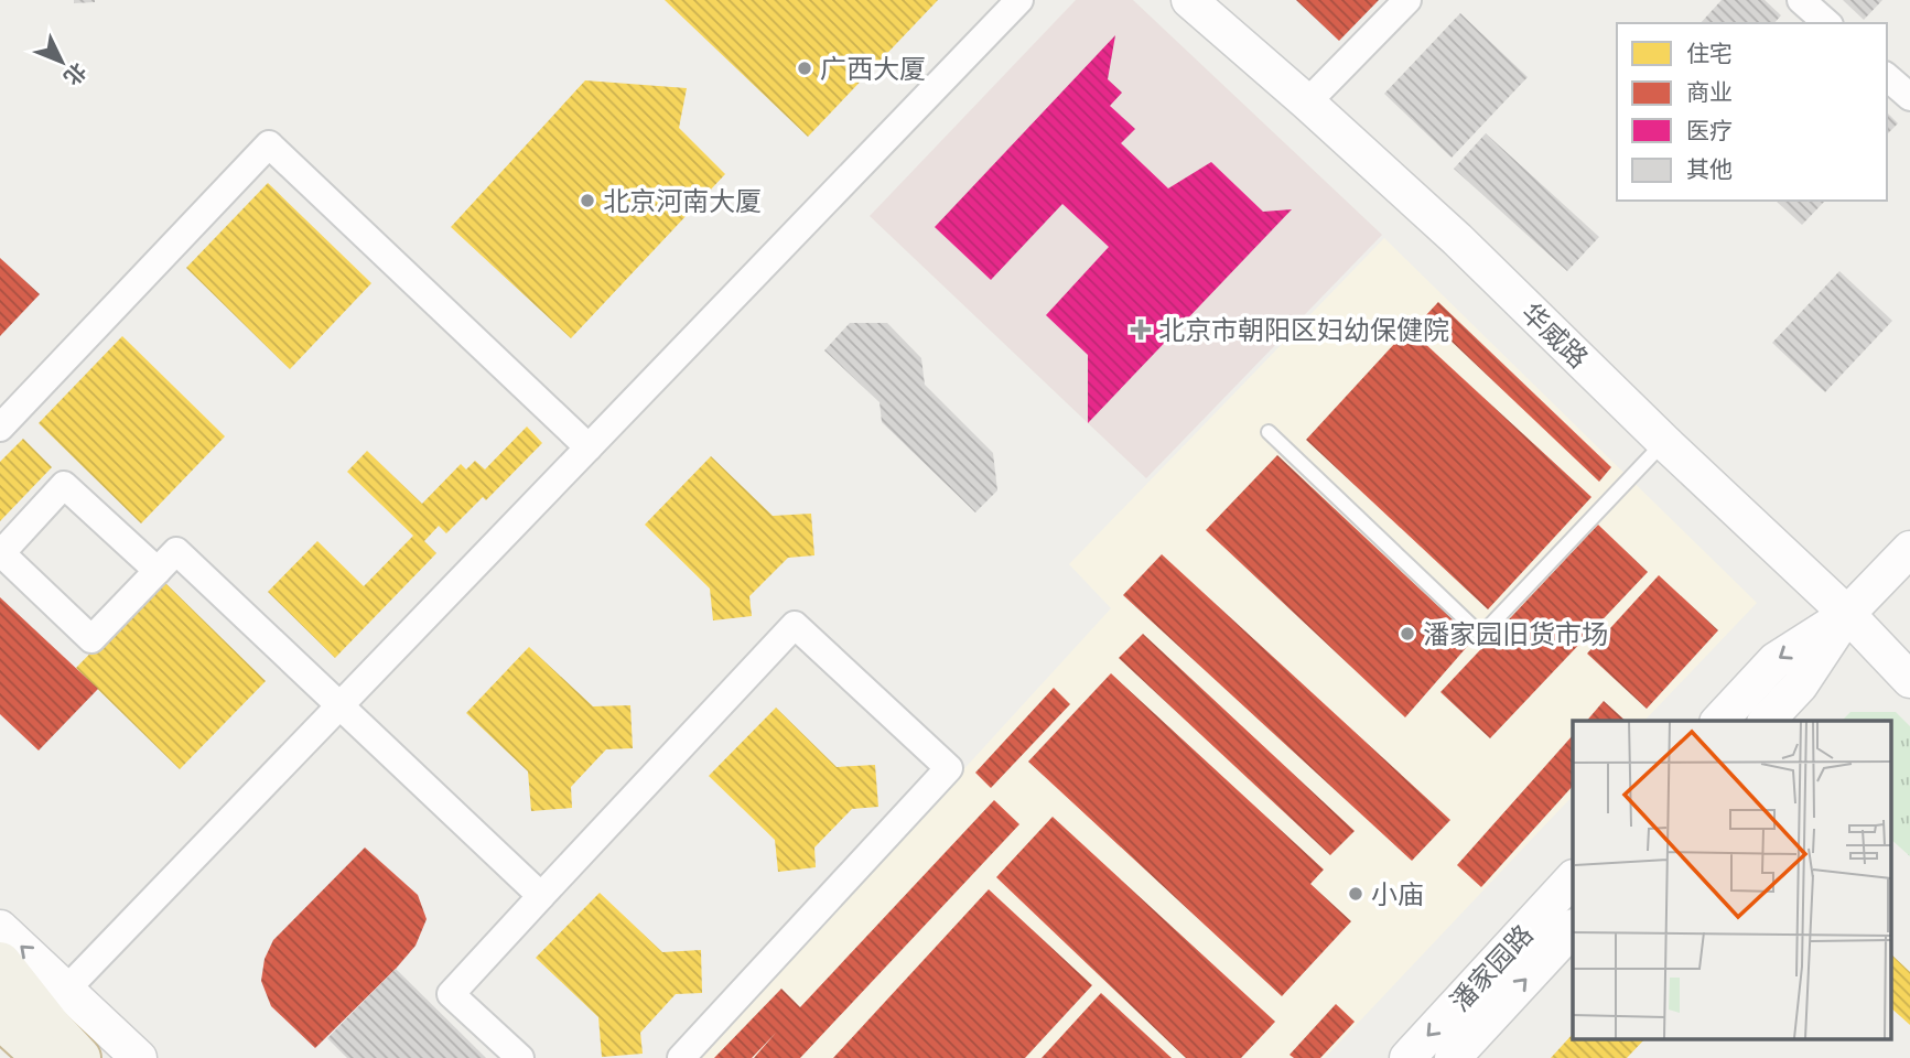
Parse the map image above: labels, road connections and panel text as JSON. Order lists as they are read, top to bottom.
{
  "streets": {
    "street": ["华威路", "潘家园路"]
  },
  "places": {
    "other": [
      "广西大厦",
      "北京河南大厦",
      "潘家园旧货市场",
      "小庙"
    ],
    "health": ["北京市朝阳区妇幼保健院"]
  },
  "legend": [
    "住宅",
    "商业",
    "医疗",
    "其他"
  ],
  "north": "bottom right"
}
